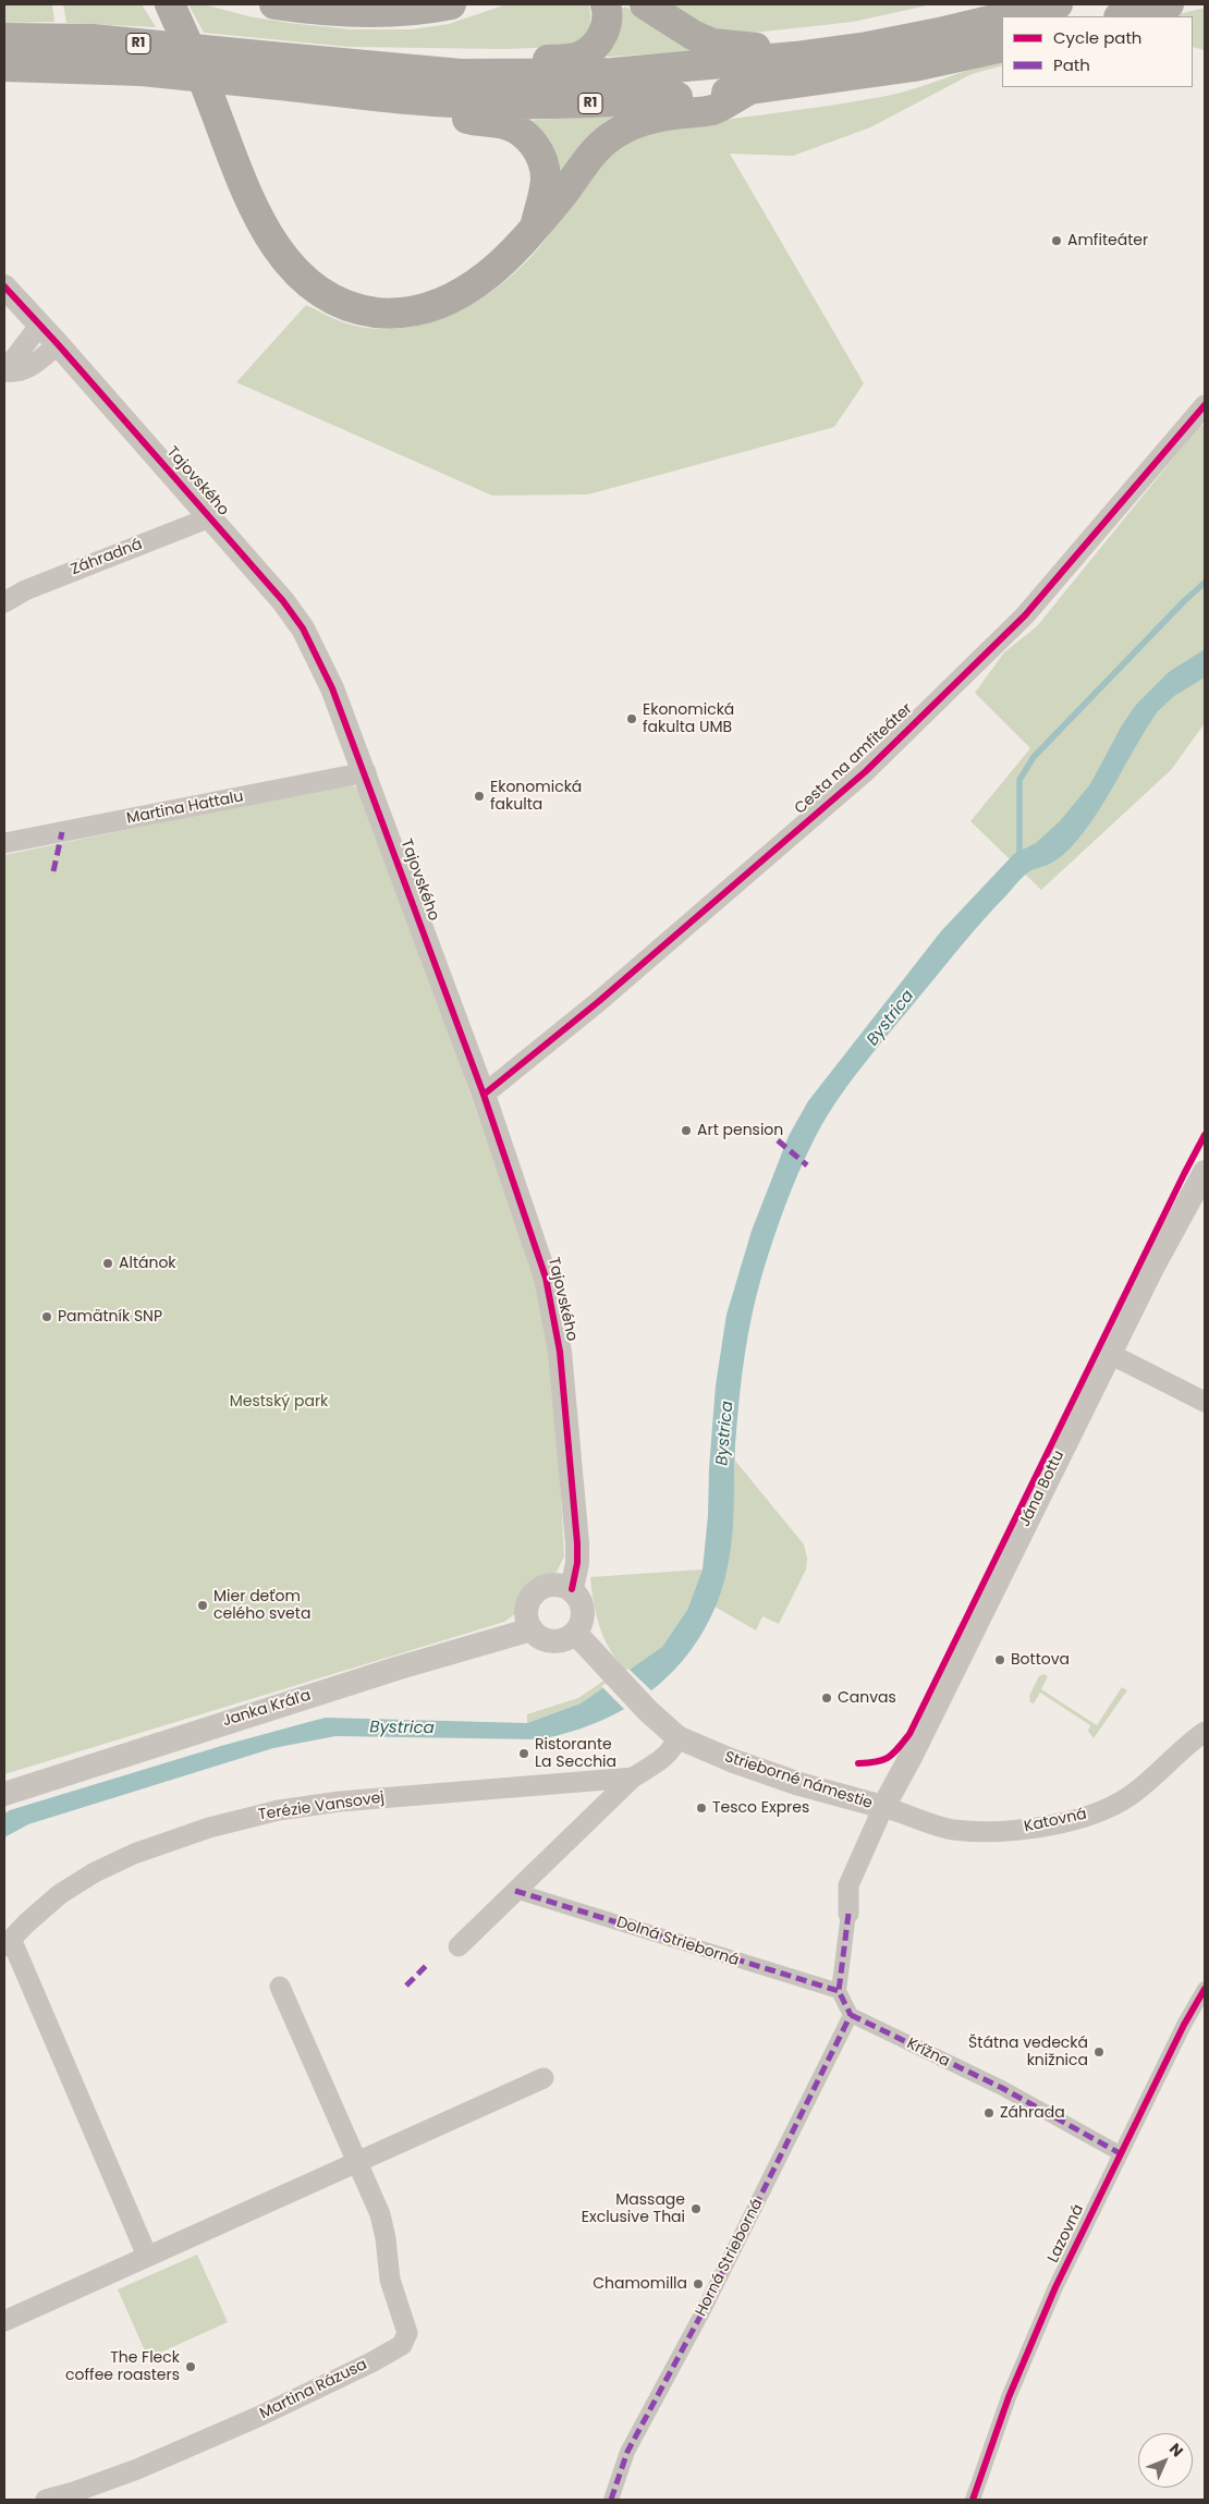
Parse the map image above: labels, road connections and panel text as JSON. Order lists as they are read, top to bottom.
{
  "streets": {
    "highway": ["R1"],
    "street": [
      "Tajovského",
      "Záhradná",
      "Cesta na amfiteáter",
      "Martina Hattalu",
      "Jána Bottu",
      "Janka Kráľa",
      "Strieborné námestie",
      "Terézie Vansovej",
      "Katovná",
      "Dolná Strieborná",
      "Krížna",
      "Lazovná",
      "Horná Strieborná",
      "Martina Rázusa"
    ]
  },
  "crossings": [
    ["Tajovského", "Záhradná"],
    ["Tajovského", "Cesta na amfiteáter"],
    ["Tajovského", "Martina Hattalu"],
    ["Tajovského", "Janka Kráľa"],
    ["Tajovského", "Strieborné námestie"],
    ["Jána Bottu", "Strieborné námestie"],
    ["Jána Bottu", "Katovná"],
    ["Janka Kráľa", "Strieborné námestie"],
    ["Strieborné námestie", "Terézie Vansovej"],
    ["Strieborné námestie", "Katovná"],
    ["Strieborné námestie", "Dolná Strieborná"],
    ["Terézie Vansovej", "Dolná Strieborná"],
    ["Krížna", "Lazovná"],
    ["Krížna", "Horná Strieborná"]
  ],
  "water": ["Bystrica"],
  "parks": ["Mestský park"],
  "places": [
    "Amfiteáter",
    "Ekonomická fakulta UMB",
    "Ekonomická fakulta",
    "Art pension",
    "Altánok",
    "Pamätník SNP",
    "Mier deťom celého sveta",
    "Bottova",
    "Canvas",
    "Ristorante La Secchia",
    "Tesco Expres",
    "Štátna vedecká knižnica",
    "Záhrada",
    "Massage Exclusive Thai",
    "Chamomilla",
    "The Fleck coffee roasters"
  ],
  "legend": ["Cycle path", "Path"],
  "north": "top right"
}
